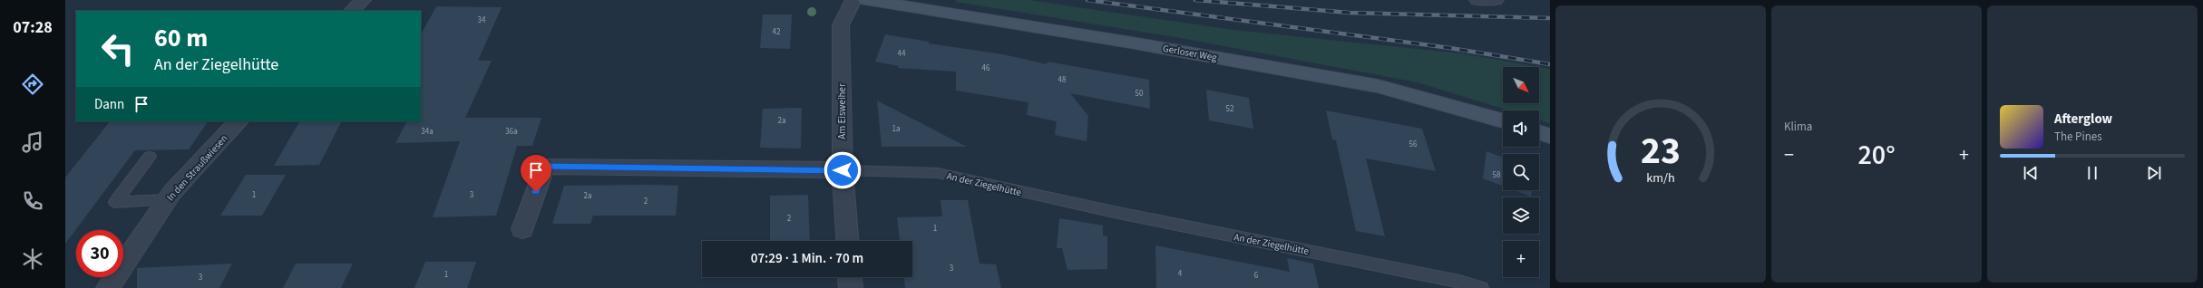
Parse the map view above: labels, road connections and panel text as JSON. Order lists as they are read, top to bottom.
{
  "streets": {
    "street": [
      "Gerloser Weg",
      "Am Eisweiher",
      "In den Straußwiesen",
      "An der Ziegelhütte"
    ]
  },
  "crossings": [
    ["Am Eisweiher", "An der Ziegelhütte"]
  ],
  "house_numbers": [
    "34",
    "42",
    "44",
    "46",
    "48",
    "50",
    "52",
    "2a",
    "1a",
    "34a",
    "36a",
    "56",
    "58",
    "1",
    "3",
    "2a",
    "2",
    "2",
    "1",
    "3",
    "4",
    "1",
    "6",
    "3"
  ],
  "north": "bottom right",
  "page": {
    "tabs": "07:28",
    "tile": "Klima",
    "turn": ["60 m", "An der Ziegelhütte"],
    "map_buttons": "+",
    "then": "Dann",
    "song": ["Afterglow", "The Pines"],
    "heat": ["−", "20°", "+"],
    "limit": "30",
    "trip": "07:29 · 1 Min. · 70 m",
    "gauge": ["23", "km/h"]
  }
}
